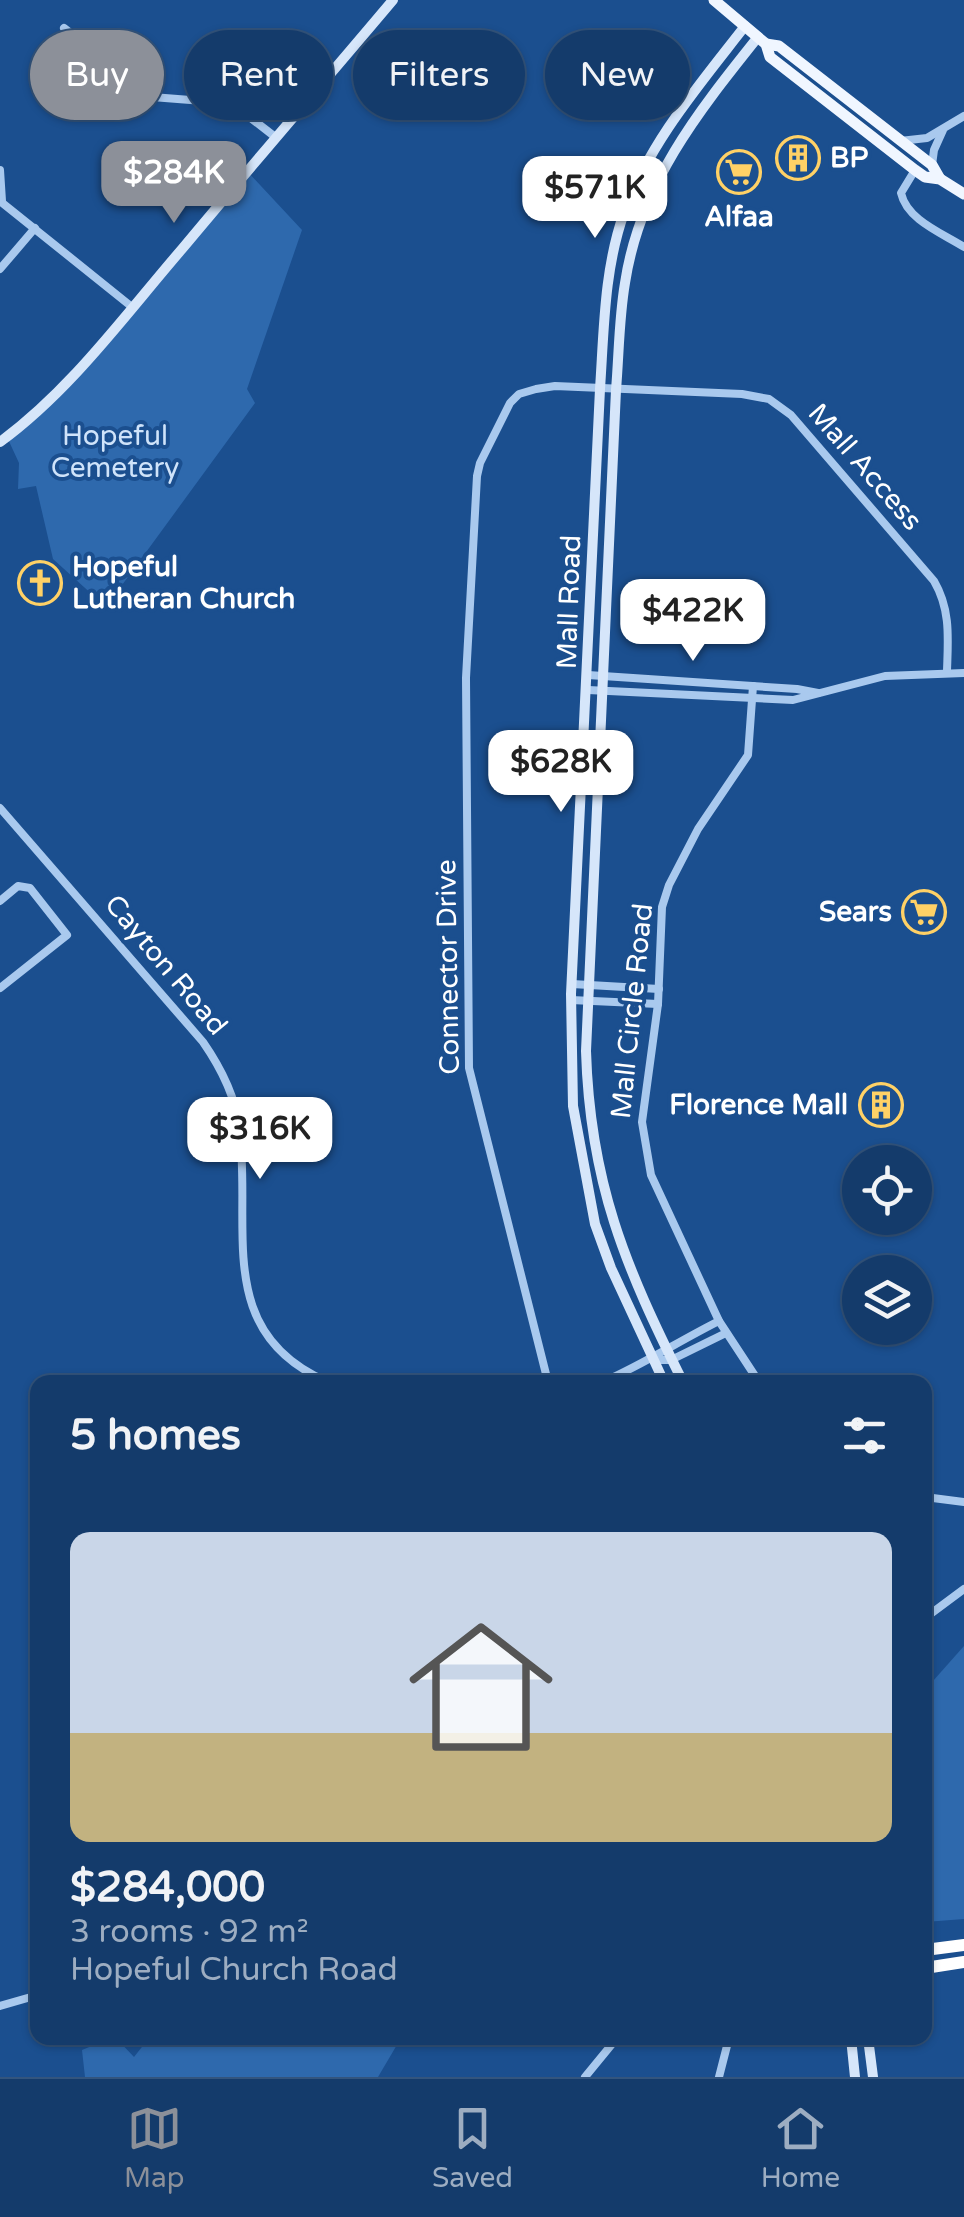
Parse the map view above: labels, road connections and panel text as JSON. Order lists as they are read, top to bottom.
{
  "streets": {
    "main road": ["Mall Road"],
    "street": [
      "Mall Access",
      "Cayton Road",
      "Connector Drive",
      "Mall Circle Road"
    ]
  },
  "crossings": [
    ["Mall Access", "Mall Road"],
    ["Mall Access", "Connector Drive"],
    ["Mall Road", "Connector Drive"]
  ],
  "parks": ["Hopeful Cemetery"],
  "places": {
    "building": ["BP", "Florence Mall"],
    "supermarket": ["Alfaa", "Sears"],
    "church": ["Hopeful Lutheran Church"]
  },
  "page": {
    "chip": [
      "Buy",
      "Rent",
      "Filters",
      "New"
    ],
    "price": [
      "$284K",
      "$571K",
      "$422K",
      "$628K",
      "$316K"
    ],
    "heading": "5 homes",
    "list": [
      {
        "name": "$284,000",
        "note": "3 rooms · 92 m² · Hopeful Church Road"
      }
    ],
    "tabs": ["Map", "Saved", "Home"]
  }
}
